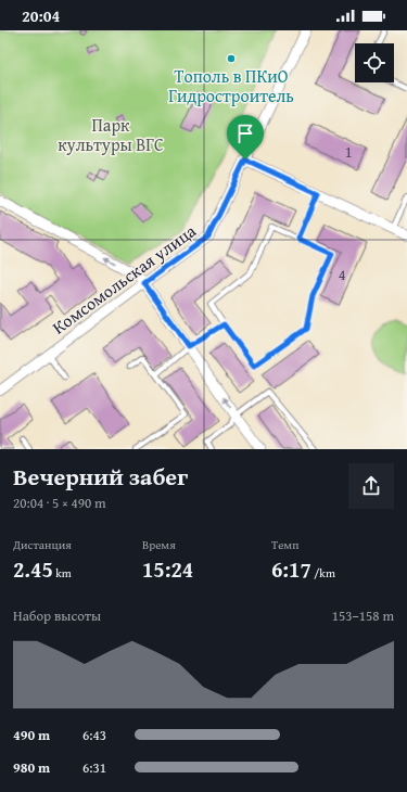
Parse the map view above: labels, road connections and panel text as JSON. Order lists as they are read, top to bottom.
{
  "streets": {
    "street": ["Комсомольская улица"]
  },
  "parks": ["Парк культуры ВГС"],
  "places": ["Тополь в ПКиО Гидростроитель"],
  "house_numbers": ["1", "4"],
  "page": {
    "status": "20:04",
    "heading": ["Вечерний забег", "20:04 · 5 × 490 m"],
    "stats": [
      ["Дистанция", "2.45 km"],
      ["Время", "15:24"],
      ["Темп", "6:17 /km"]
    ],
    "chart": ["Набор высоты", "153–158 m"],
    "list": [
      {
        "name": "490 m",
        "note": "6:43"
      },
      {
        "name": "980 m",
        "note": "6:31"
      }
    ]
  }
}
